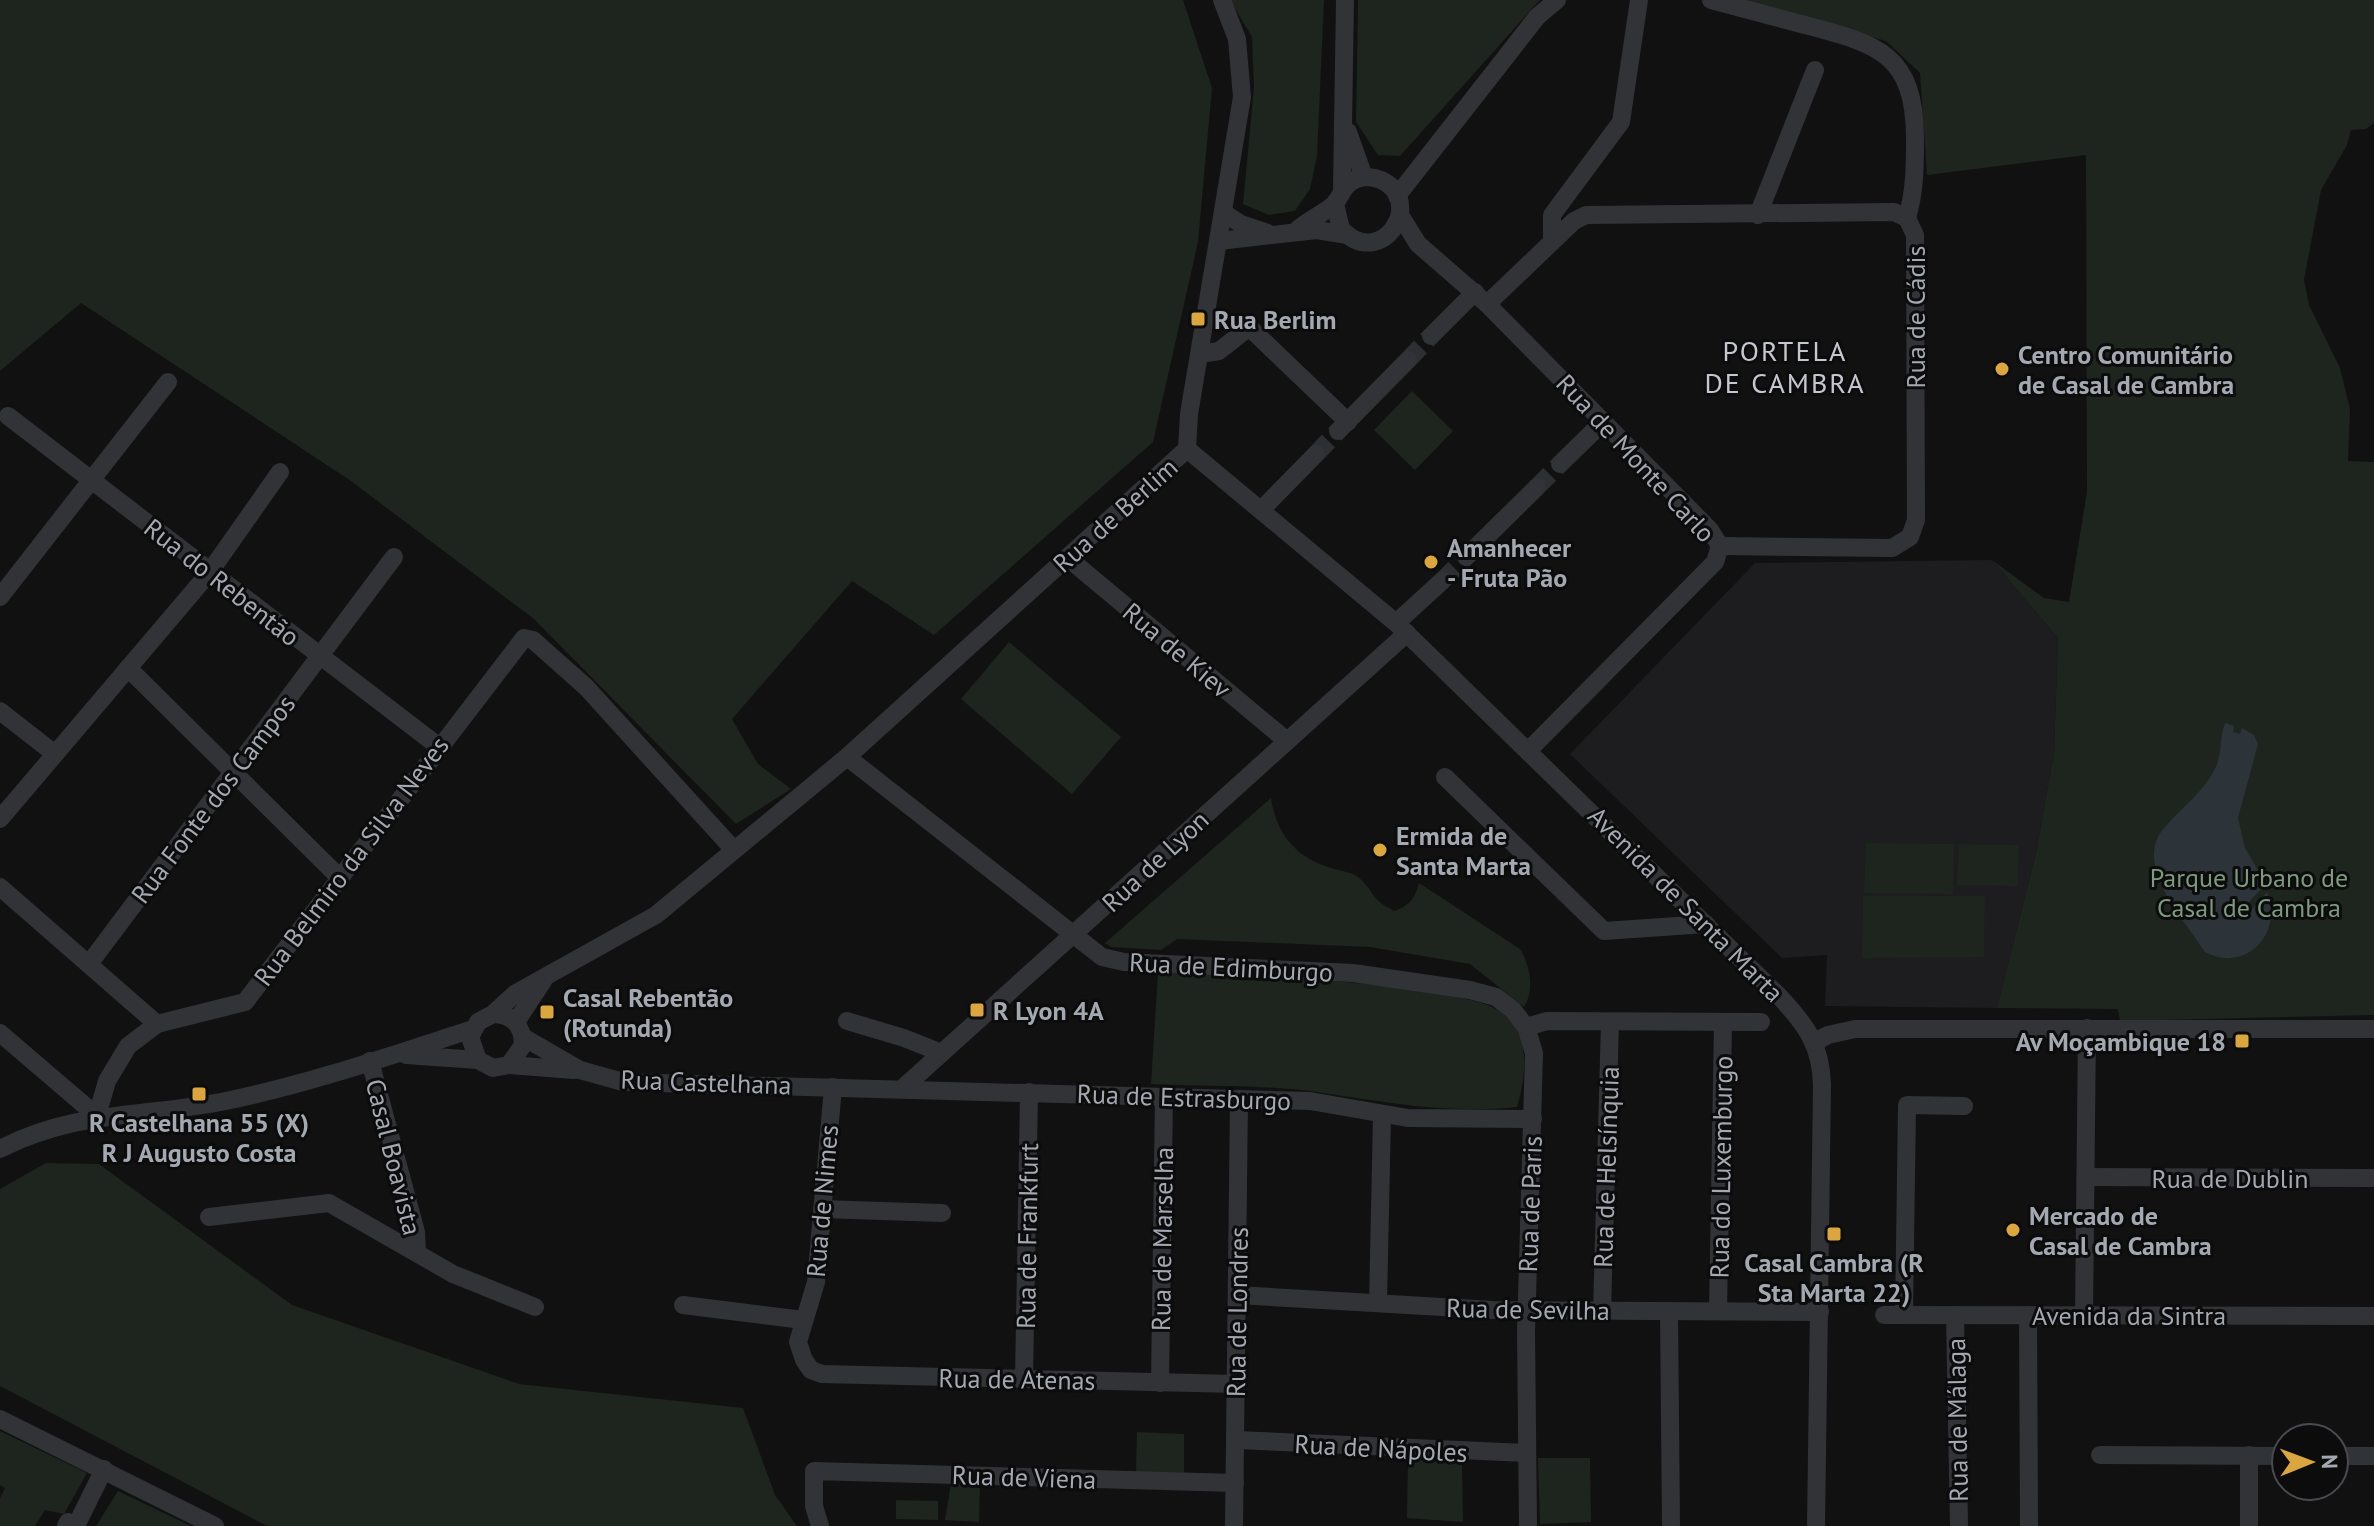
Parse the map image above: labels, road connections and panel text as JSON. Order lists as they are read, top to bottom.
{
  "streets": {
    "street": [
      "Rua de Cádis",
      "Rua de Monte Carlo",
      "Rua de Berlim",
      "Rua do Rebentão",
      "Rua de Kiev",
      "Rua Fonte dos Campos",
      "Rua Belmiro da Silva Neves",
      "Rua de Lyon",
      "Avenida de Santa Marta",
      "Rua de Edimburgo",
      "Rua Castelhana",
      "Rua de Estrasburgo",
      "Casal Boavista",
      "Rua de Helsínquia",
      "Rua do Luxemburgo",
      "Rua de Dublin",
      "Rua de Nimes",
      "Rua de Paris",
      "Rua de Frankfurt",
      "Rua de Marselha",
      "Rua de Sevilha",
      "Rua de Londres",
      "Avenida da Sintra",
      "Rua de Atenas",
      "Rua de Málaga",
      "Rua de Nápoles",
      "Rua de Viena"
    ]
  },
  "crossings": [
    ["Rua de Cádis", "Rua de Monte Carlo"],
    ["Rua de Monte Carlo", "Avenida de Santa Marta"],
    ["Rua de Berlim", "Rua de Kiev"],
    ["Rua de Berlim", "Rua Belmiro da Silva Neves"],
    ["Rua de Berlim", "Avenida de Santa Marta"],
    ["Rua de Berlim", "Rua de Edimburgo"],
    ["Rua de Berlim", "Rua Castelhana"],
    ["Rua do Rebentão", "Rua Fonte dos Campos"],
    ["Rua do Rebentão", "Rua Belmiro da Silva Neves"],
    ["Rua de Kiev", "Rua de Lyon"],
    ["Rua de Lyon", "Avenida de Santa Marta"],
    ["Rua de Lyon", "Rua de Edimburgo"],
    ["Rua de Lyon", "Rua de Estrasburgo"],
    ["Avenida de Santa Marta", "Rua de Sevilha"],
    ["Rua de Edimburgo", "Rua do Luxemburgo"],
    ["Rua de Edimburgo", "Rua de Paris"],
    ["Rua Castelhana", "Rua de Estrasburgo"],
    ["Rua Castelhana", "Rua de Nimes"],
    ["Rua de Estrasburgo", "Rua de Nimes"],
    ["Rua de Estrasburgo", "Rua de Paris"],
    ["Rua de Estrasburgo", "Rua de Frankfurt"],
    ["Rua de Estrasburgo", "Rua de Marselha"],
    ["Rua de Estrasburgo", "Rua de Londres"],
    ["Rua de Helsínquia", "Rua do Luxemburgo"],
    ["Rua de Helsínquia", "Rua de Sevilha"],
    ["Rua do Luxemburgo", "Rua de Paris"],
    ["Rua do Luxemburgo", "Rua de Sevilha"],
    ["Rua de Nimes", "Rua de Atenas"],
    ["Rua de Paris", "Rua de Sevilha"],
    ["Rua de Paris", "Rua de Nápoles"],
    ["Rua de Frankfurt", "Rua de Atenas"],
    ["Rua de Marselha", "Rua de Atenas"],
    ["Rua de Sevilha", "Rua de Londres"],
    ["Rua de Londres", "Rua de Atenas"],
    ["Rua de Londres", "Rua de Nápoles"],
    ["Rua de Londres", "Rua de Viena"],
    ["Avenida da Sintra", "Rua de Málaga"]
  ],
  "districts": ["PORTELA DE CAMBRA"],
  "parks": ["Parque Urbano de Casal de Cambra"],
  "places": {
    "transit": [
      "Rua Berlim",
      "R Lyon 4A",
      "Casal Rebentão (Rotunda)",
      "Av Moçambique 18",
      "R Castelhana 55 (X) R J Augusto Costa",
      "Casal Cambra (R Sta Marta 22)"
    ],
    "other": [
      "Centro Comunitário de Casal de Cambra",
      "Amanhecer - Fruta Pão",
      "Ermida de Santa Marta",
      "Mercado de Casal de Cambra"
    ]
  },
  "north": "right"
}
